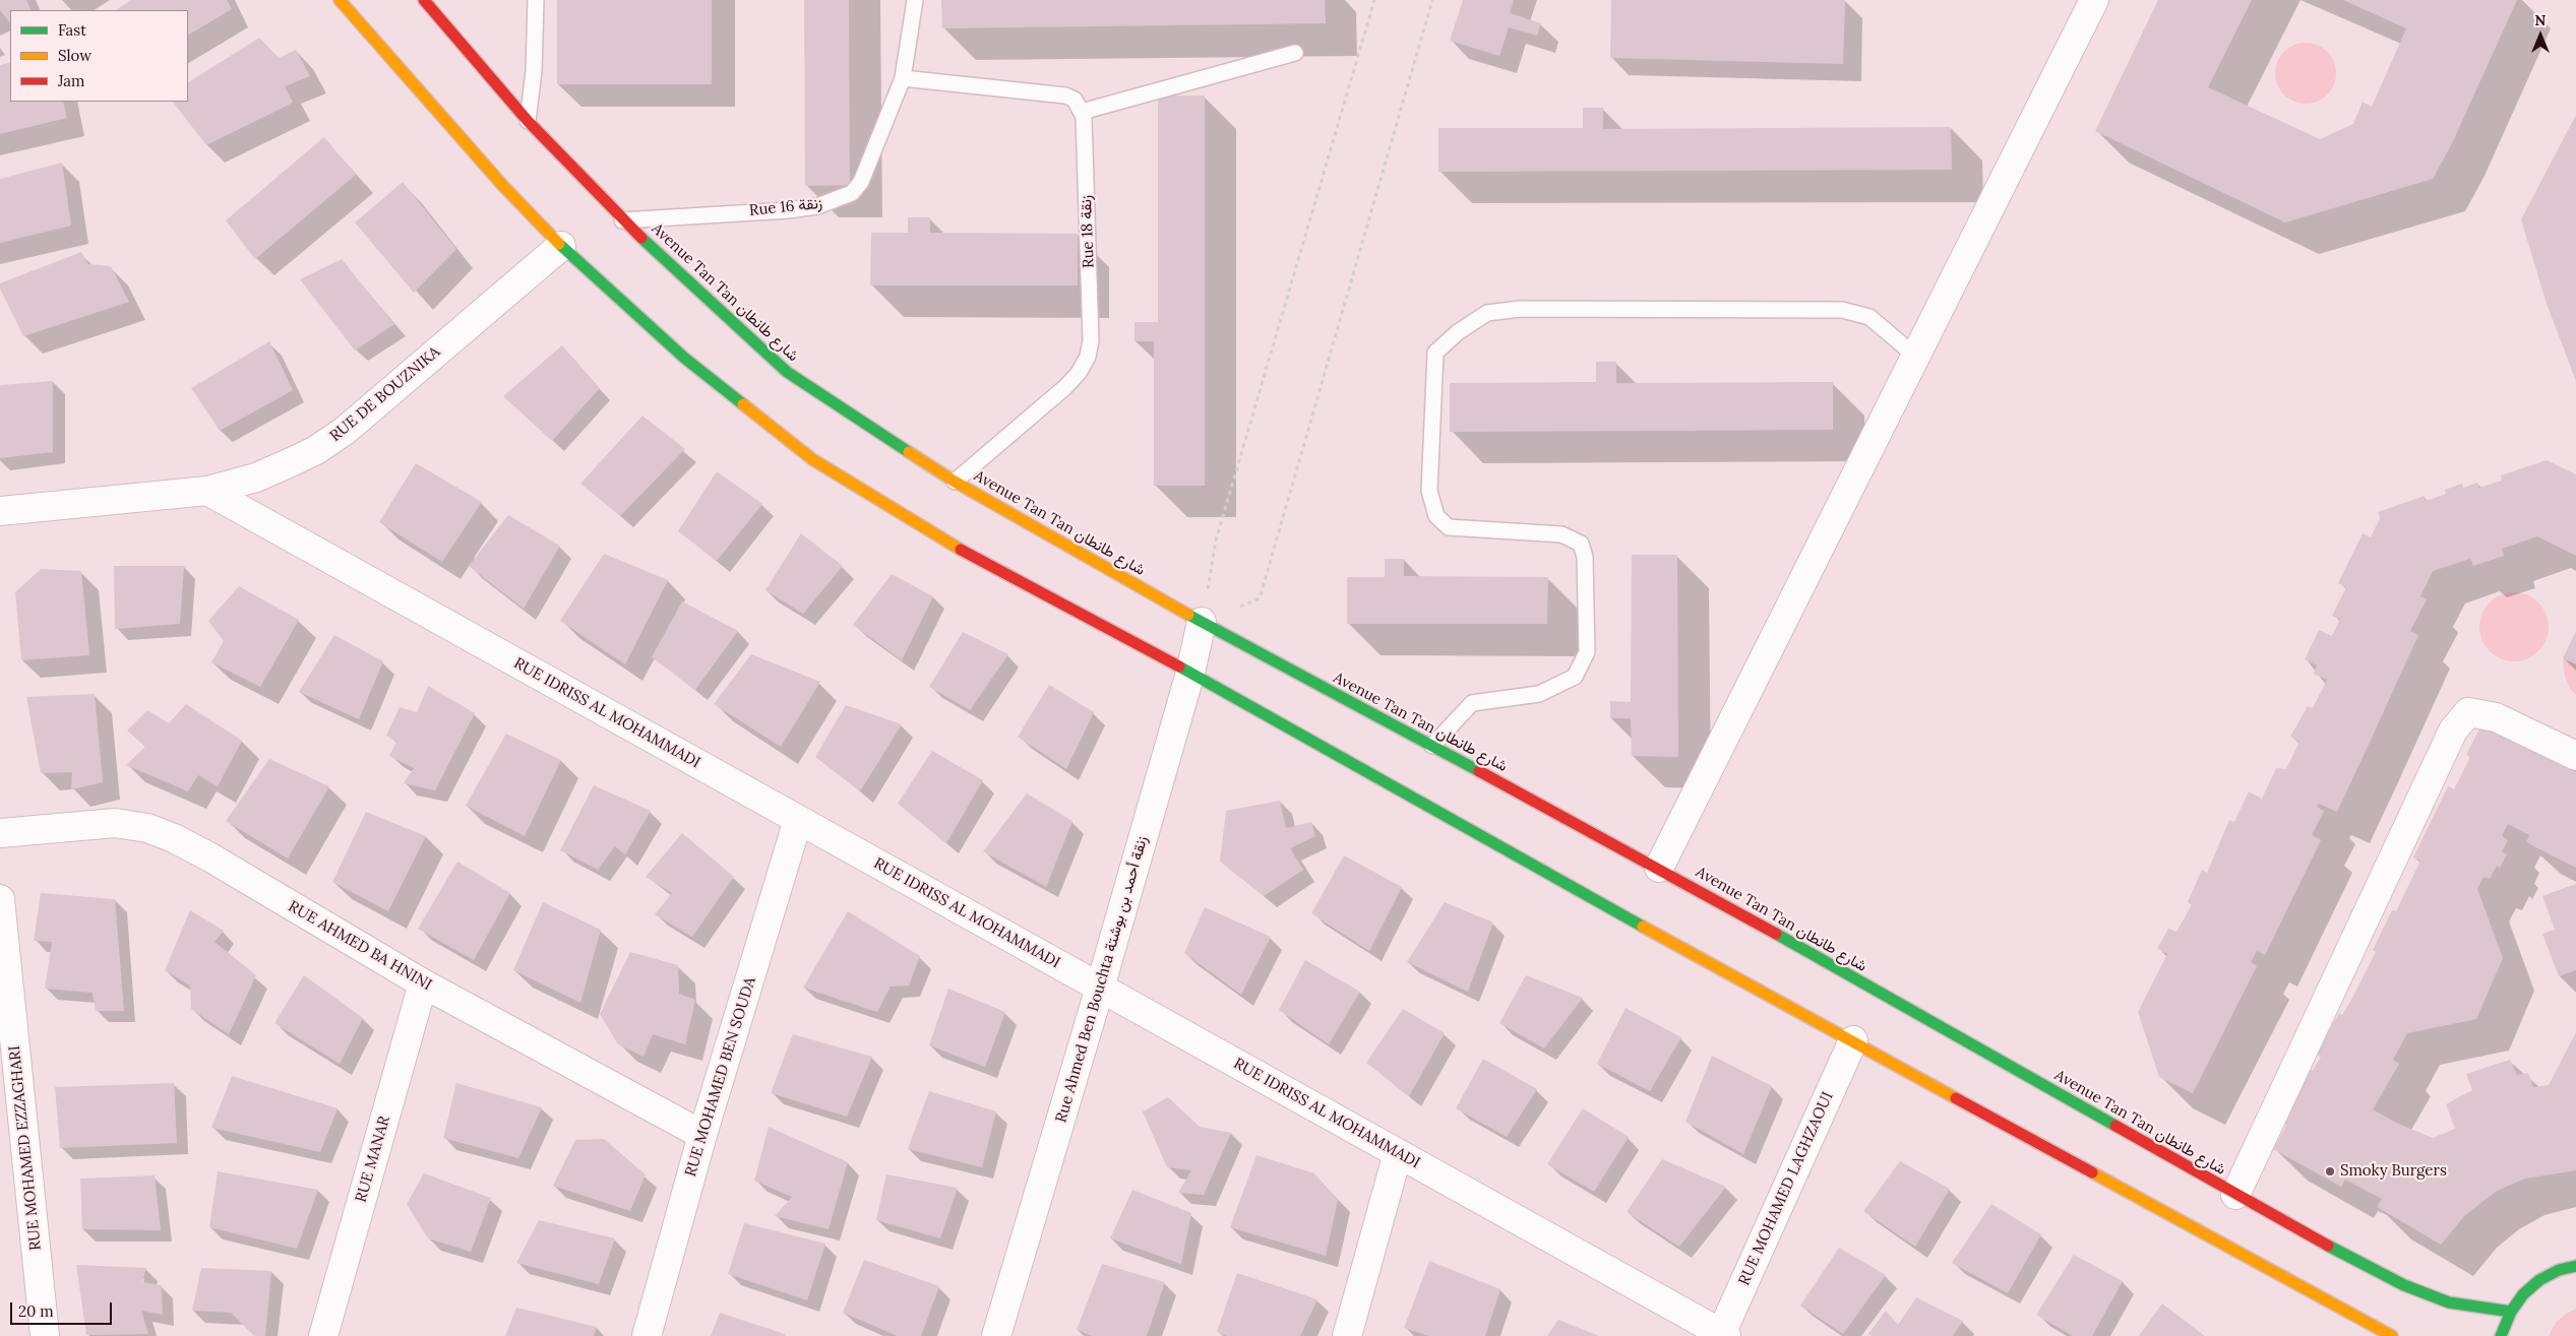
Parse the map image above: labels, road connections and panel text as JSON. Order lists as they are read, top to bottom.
{
  "streets": {
    "main road": ["Avenue Tan Tan شارع طانطان"],
    "street": [
      "RUE DE BOUZNIKA",
      "RUE IDRISS AL MOHAMMADI",
      "RUE AHMED BA HNINI",
      "Rue Ahmed Ben Bouchta زنقة أحمد بن بوشتة",
      "RUE MOHAMED BEN SOUDA",
      "RUE MOHAMED EZZAGHARI",
      "RUE MANAR",
      "RUE MOHAMED LAGHZAOUI"
    ],
    "lane": ["Rue 16 زنقة", "Rue 18 زنقة"]
  },
  "crossings": [
    ["Rue 16 زنقة", "Avenue Tan Tan شارع طانطان"],
    ["Rue 18 زنقة", "Avenue Tan Tan شارع طانطان"],
    ["Avenue Tan Tan شارع طانطان", "Rue Ahmed Ben Bouchta زنقة أحمد بن بوشتة"],
    ["RUE DE BOUZNIKA", "RUE IDRISS AL MOHAMMADI"],
    ["RUE IDRISS AL MOHAMMADI", "Rue Ahmed Ben Bouchta زنقة أحمد بن بوشتة"],
    ["RUE IDRISS AL MOHAMMADI", "RUE MOHAMED BEN SOUDA"],
    ["RUE IDRISS AL MOHAMMADI", "RUE MOHAMED LAGHZAOUI"],
    ["RUE AHMED BA HNINI", "RUE MOHAMED BEN SOUDA"],
    ["RUE AHMED BA HNINI", "RUE MANAR"]
  ],
  "places": ["Smoky Burgers"],
  "legend": ["Fast", "Slow", "Jam"],
  "scale_bar": "20 m",
  "north": "top"
}
